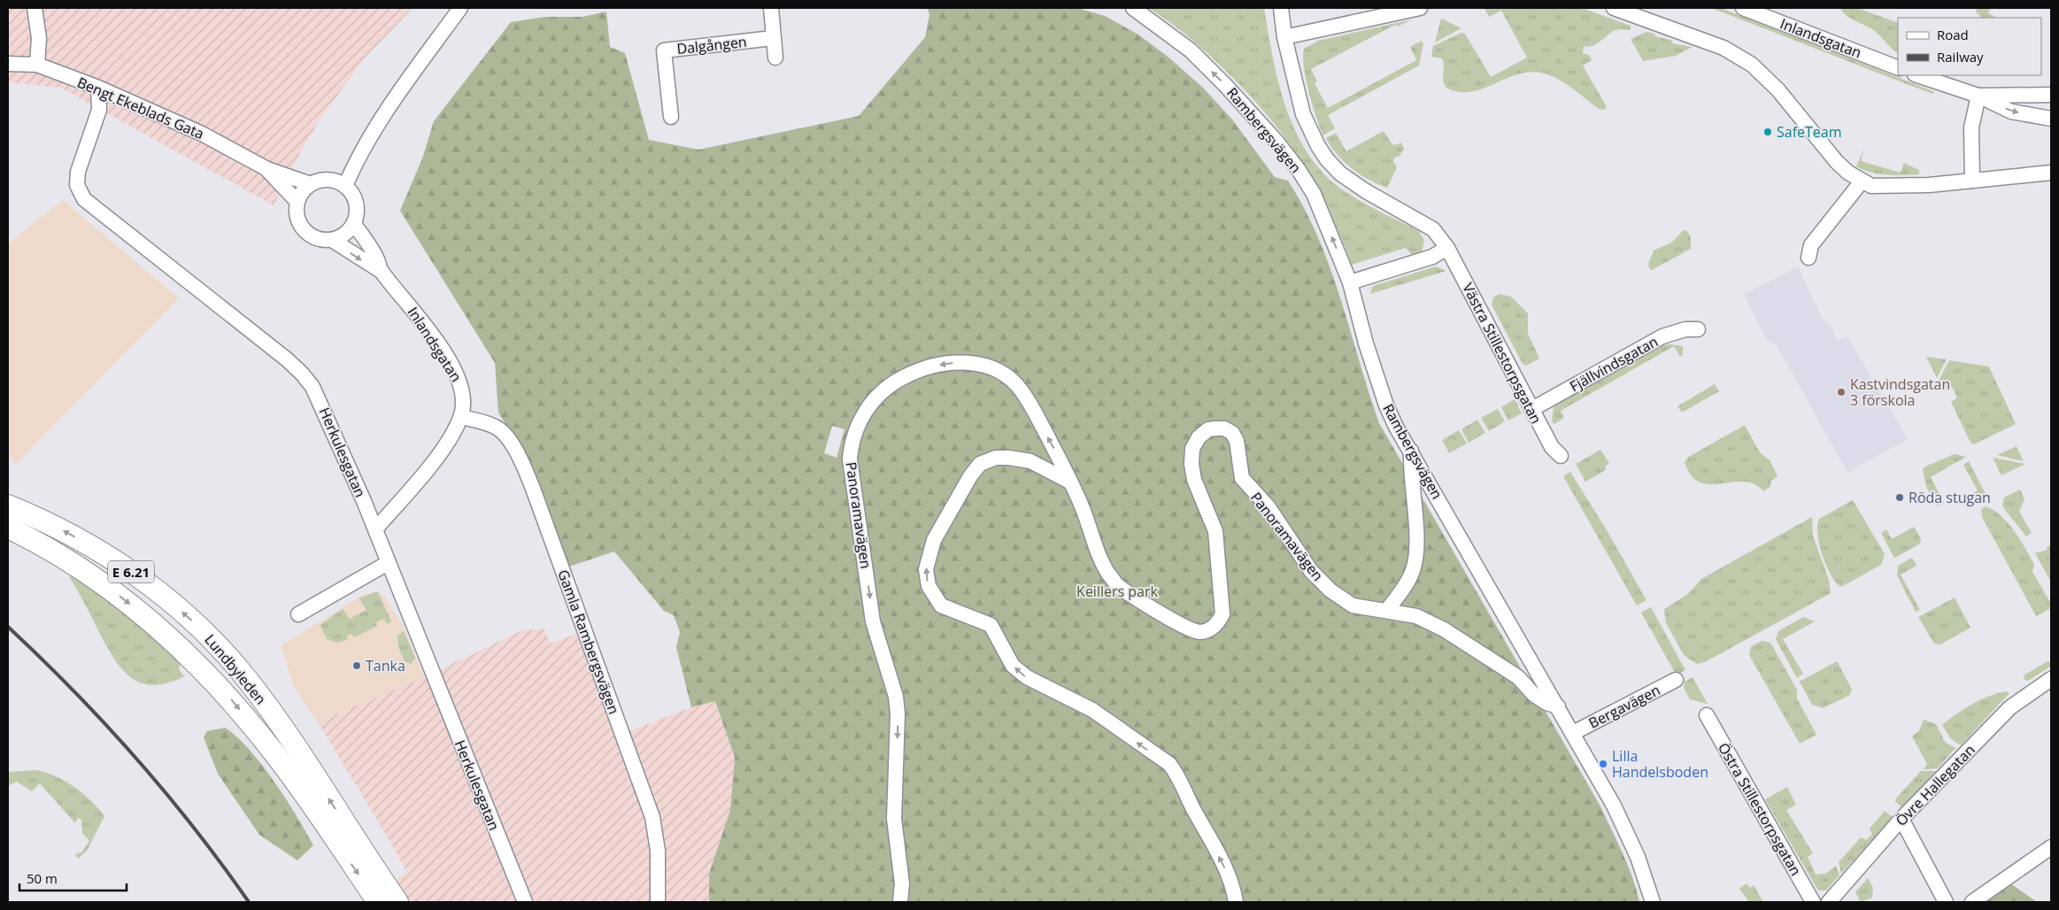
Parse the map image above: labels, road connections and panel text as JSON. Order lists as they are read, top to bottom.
{
  "streets": {
    "highway": ["E 6.21", "Lundbyleden"],
    "street": [
      "Inlandsgatan",
      "Dalgången",
      "Bengt Ekeblads Gata",
      "Rambergsvägen",
      "Västra Stillestorpsgatan",
      "Fjällvindsgatan",
      "Herkulesgatan",
      "Panoramavägen",
      "Gamla Rambergsvägen",
      "Bergavägen",
      "Övre Hallegatan",
      "Östra Stillestorpsgatan"
    ]
  },
  "crossings": [
    ["Inlandsgatan", "Bengt Ekeblads Gata"],
    ["Inlandsgatan", "Herkulesgatan"],
    ["Inlandsgatan", "Gamla Rambergsvägen"],
    ["Bengt Ekeblads Gata", "Herkulesgatan"],
    ["Rambergsvägen", "Panoramavägen"],
    ["Rambergsvägen", "Bergavägen"],
    ["Västra Stillestorpsgatan", "Fjällvindsgatan"]
  ],
  "parks": ["Keillers park"],
  "places": [
    "SafeTeam",
    "Kastvindsgatan 3 förskola",
    "Röda stugan",
    "Tanka",
    "Lilla Handelsboden"
  ],
  "legend": ["Road", "Railway"],
  "scale_bar": "50 m"
}
